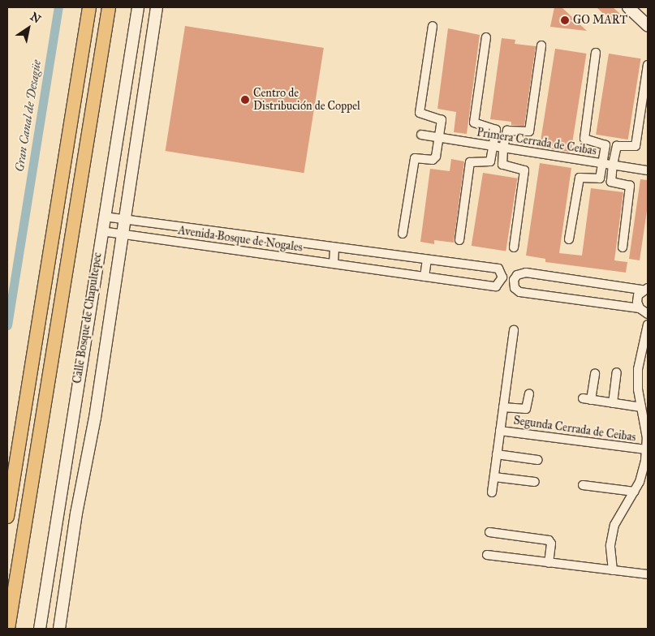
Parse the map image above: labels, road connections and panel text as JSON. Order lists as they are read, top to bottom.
{
  "streets": {
    "main road": ["Calle Bosque de Chapultepec"],
    "street": ["Primera Cerrada de Ceibas", "Avenida Bosque de Nogales", "Segunda Cerrada de Ceibas"]
  },
  "crossings": [
    ["Avenida Bosque de Nogales", "Calle Bosque de Chapultepec"]
  ],
  "water": ["Gran Canal de Desagüe"],
  "places": ["GO MART", "Centro de Distribución de Coppel"],
  "north": "top right"
}
